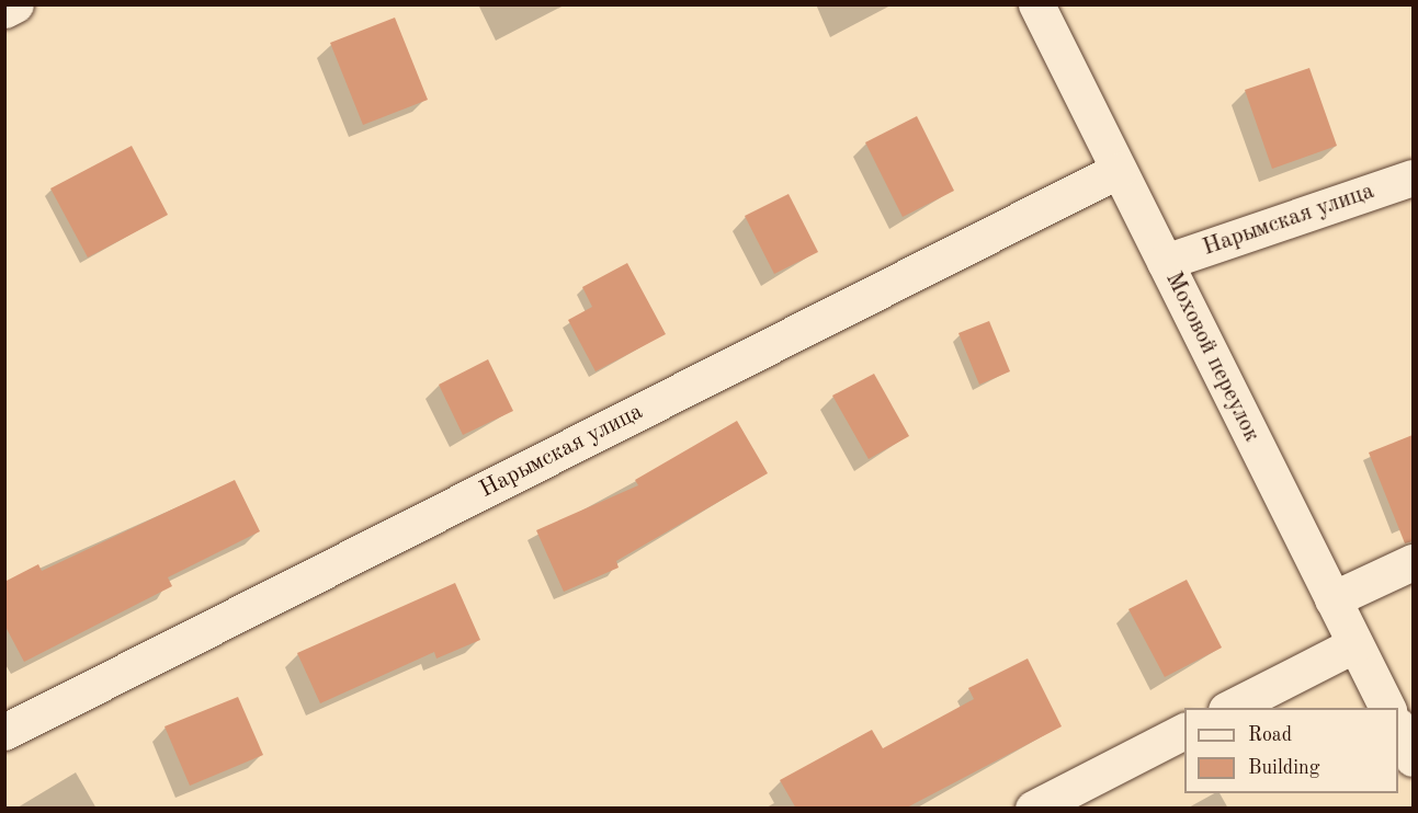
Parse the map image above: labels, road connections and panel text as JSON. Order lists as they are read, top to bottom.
{
  "streets": {
    "street": ["Нарымская улица", "Моховой переулок"]
  },
  "crossings": [
    ["Нарымская улица", "Моховой переулок"]
  ],
  "legend": ["Road", "Building"]
}
